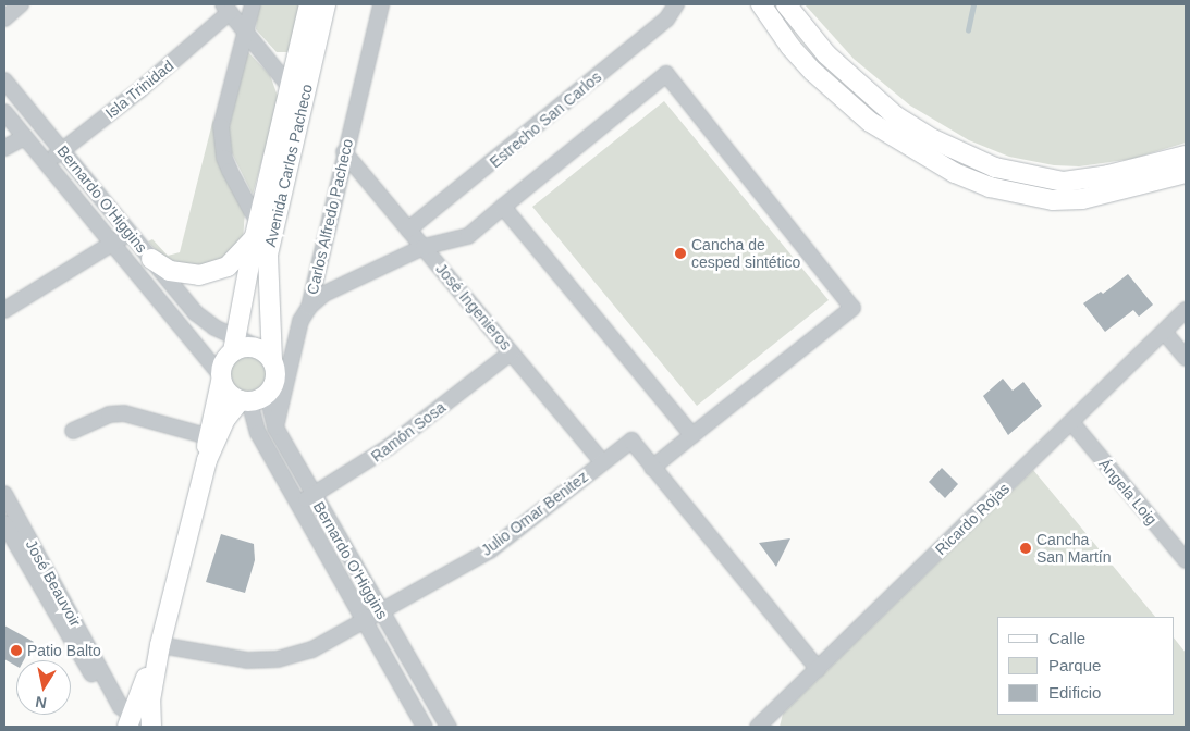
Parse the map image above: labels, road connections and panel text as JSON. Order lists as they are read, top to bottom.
{
  "streets": {
    "main road": ["Avenida Carlos Pacheco"],
    "street": [
      "Isla Trinidad",
      "Estrecho San Carlos",
      "Bernardo O'Higgins",
      "Carlos Alfredo Pacheco",
      "José Ingenieros",
      "Ramón Sosa",
      "Ángela Loig",
      "Julio Omar Benitez",
      "Ricardo Rojas",
      "José Beauvoir"
    ]
  },
  "crossings": [
    ["Isla Trinidad", "Bernardo O'Higgins"],
    ["Estrecho San Carlos", "José Ingenieros"],
    ["Avenida Carlos Pacheco", "Bernardo O'Higgins"],
    ["Avenida Carlos Pacheco", "Julio Omar Benitez"],
    ["Bernardo O'Higgins", "Carlos Alfredo Pacheco"],
    ["Bernardo O'Higgins", "Ramón Sosa"],
    ["Bernardo O'Higgins", "Julio Omar Benitez"],
    ["Carlos Alfredo Pacheco", "José Ingenieros"],
    ["José Ingenieros", "Ramón Sosa"],
    ["José Ingenieros", "Julio Omar Benitez"],
    ["Ángela Loig", "Ricardo Rojas"]
  ],
  "places": ["Cancha de cesped sintético", "Cancha San Martín", "Patio Balto"],
  "legend": ["Calle", "Parque", "Edificio"],
  "north": "bottom"
}
